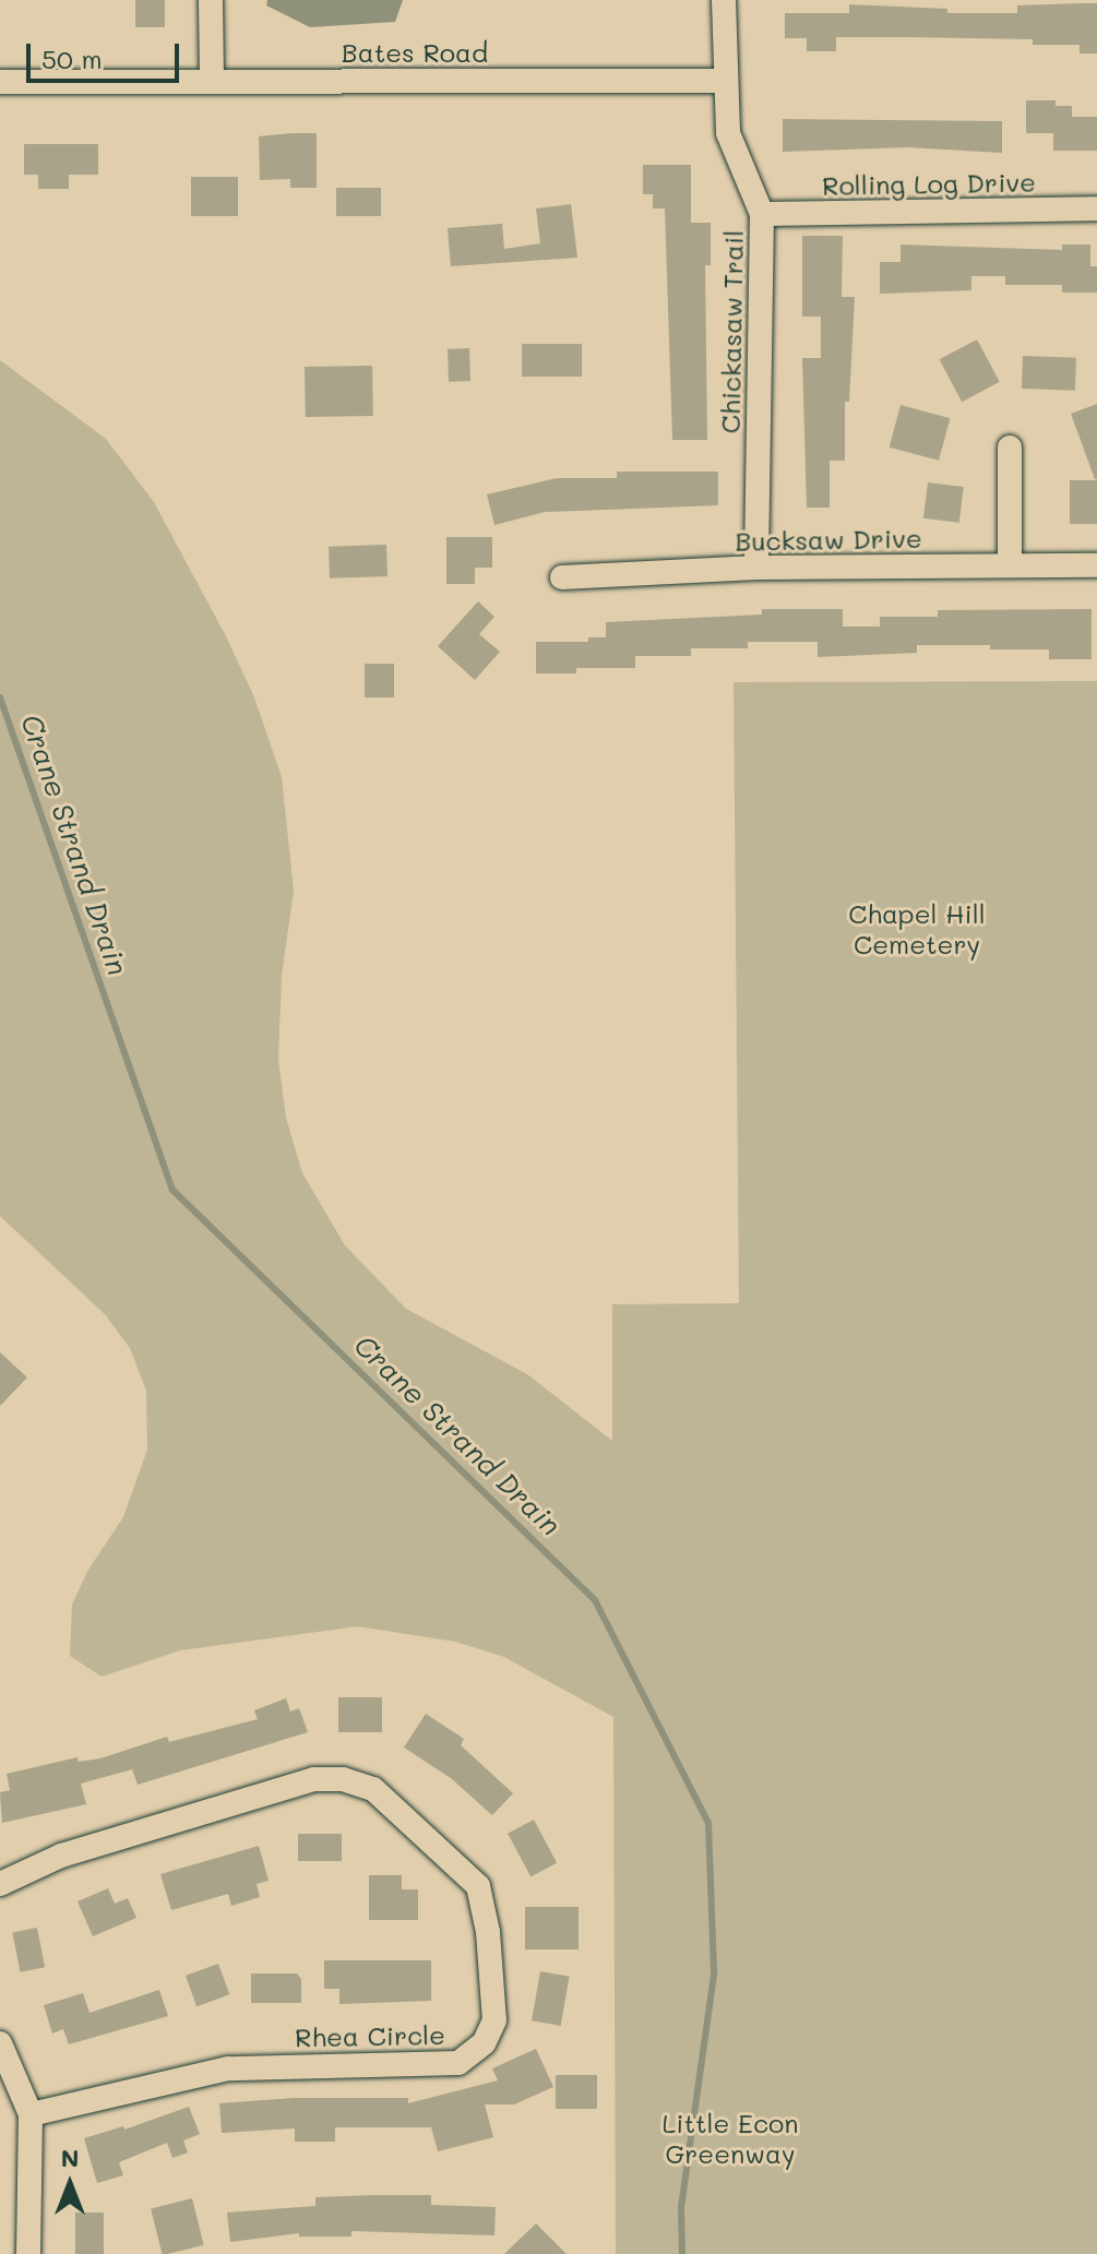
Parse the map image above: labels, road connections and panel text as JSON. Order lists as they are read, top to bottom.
{
  "streets": {
    "street": [
      "Bates Road",
      "Rolling Log Drive",
      "Chickasaw Trail",
      "Bucksaw Drive",
      "Rhea Circle"
    ]
  },
  "crossings": [
    ["Bates Road", "Chickasaw Trail"],
    ["Rolling Log Drive", "Chickasaw Trail"],
    ["Chickasaw Trail", "Bucksaw Drive"]
  ],
  "water": ["Crane Strand Drain"],
  "parks": ["Chapel Hill Cemetery", "Little Econ Greenway"],
  "scale_bar": "50 m",
  "north": "top"
}
